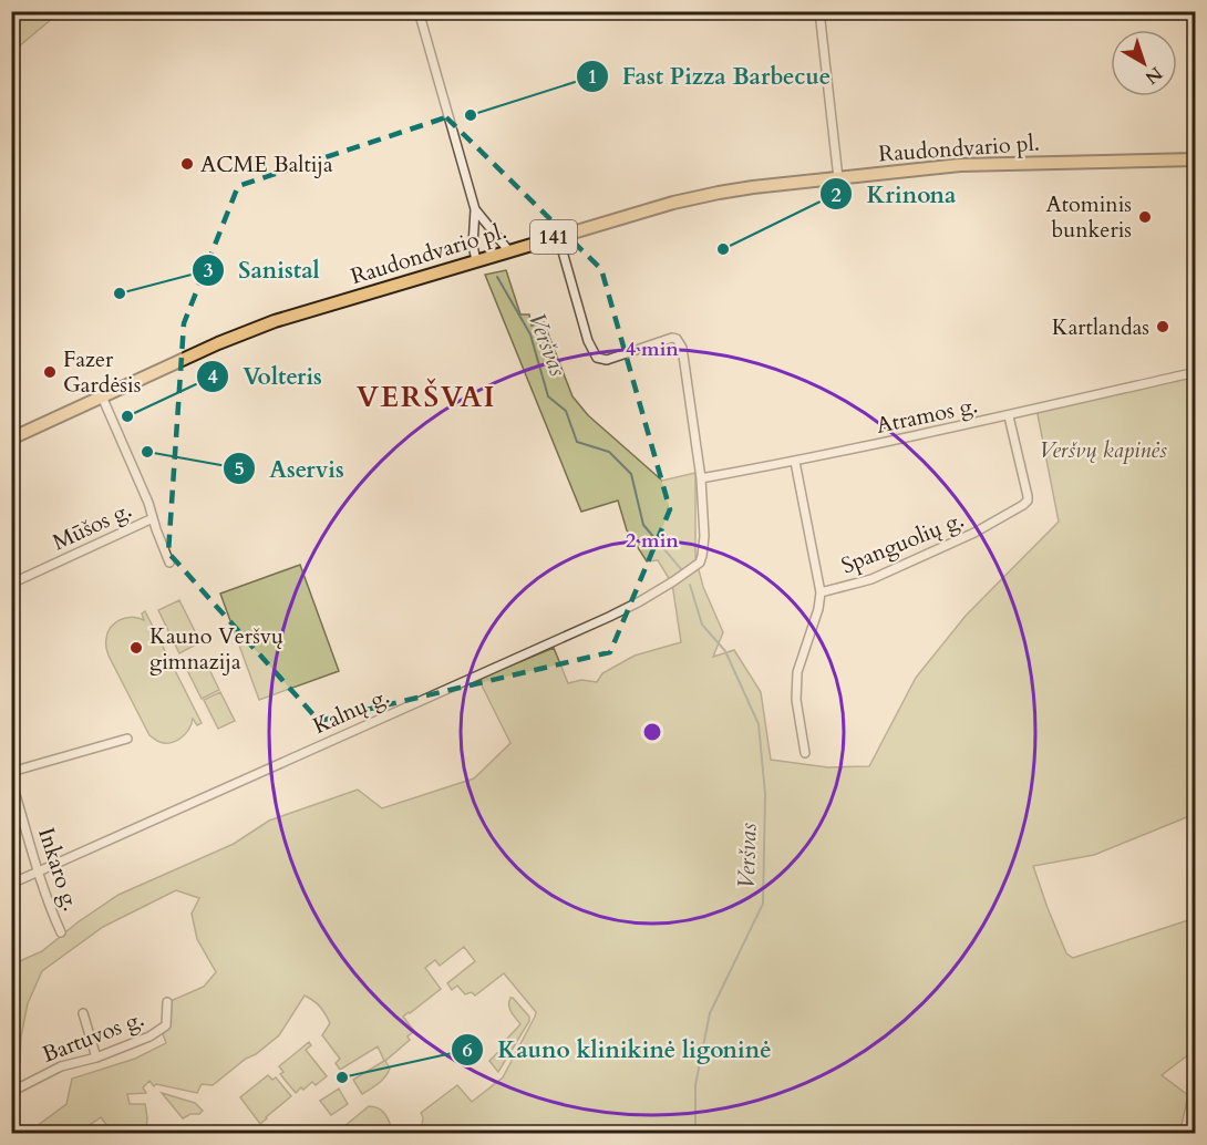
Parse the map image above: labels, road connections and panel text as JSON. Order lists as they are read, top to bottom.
{
  "streets": {
    "main road": ["Raudondvario pl.", "141"],
    "street": [
      "Atramos g.",
      "Mūšos g.",
      "Spanguolių g.",
      "Kalnų g.",
      "Inkaro g.",
      "Bartuvos g."
    ]
  },
  "crossings": [
    ["Atramos g.", "Spanguolių g."],
    ["Atramos g.", "Kalnų g."],
    ["Kalnų g.", "Inkaro g."]
  ],
  "districts": ["VERŠVAI"],
  "water": ["Veršvas"],
  "parks": ["Veršvų kapinės"],
  "places": [
    "Fast Pizza Barbecue",
    "ACME Baltija",
    "Atominis bunkeris",
    "Krinona",
    "Sanistal",
    "Kartlandas",
    "Fazer Gardėsis",
    "Volteris",
    "Aservis",
    "Kauno Veršvų gimnazija",
    "Kauno klinikinė ligoninė"
  ],
  "north": "bottom right",
  "rings": ["4 min", "2 min"]
}
